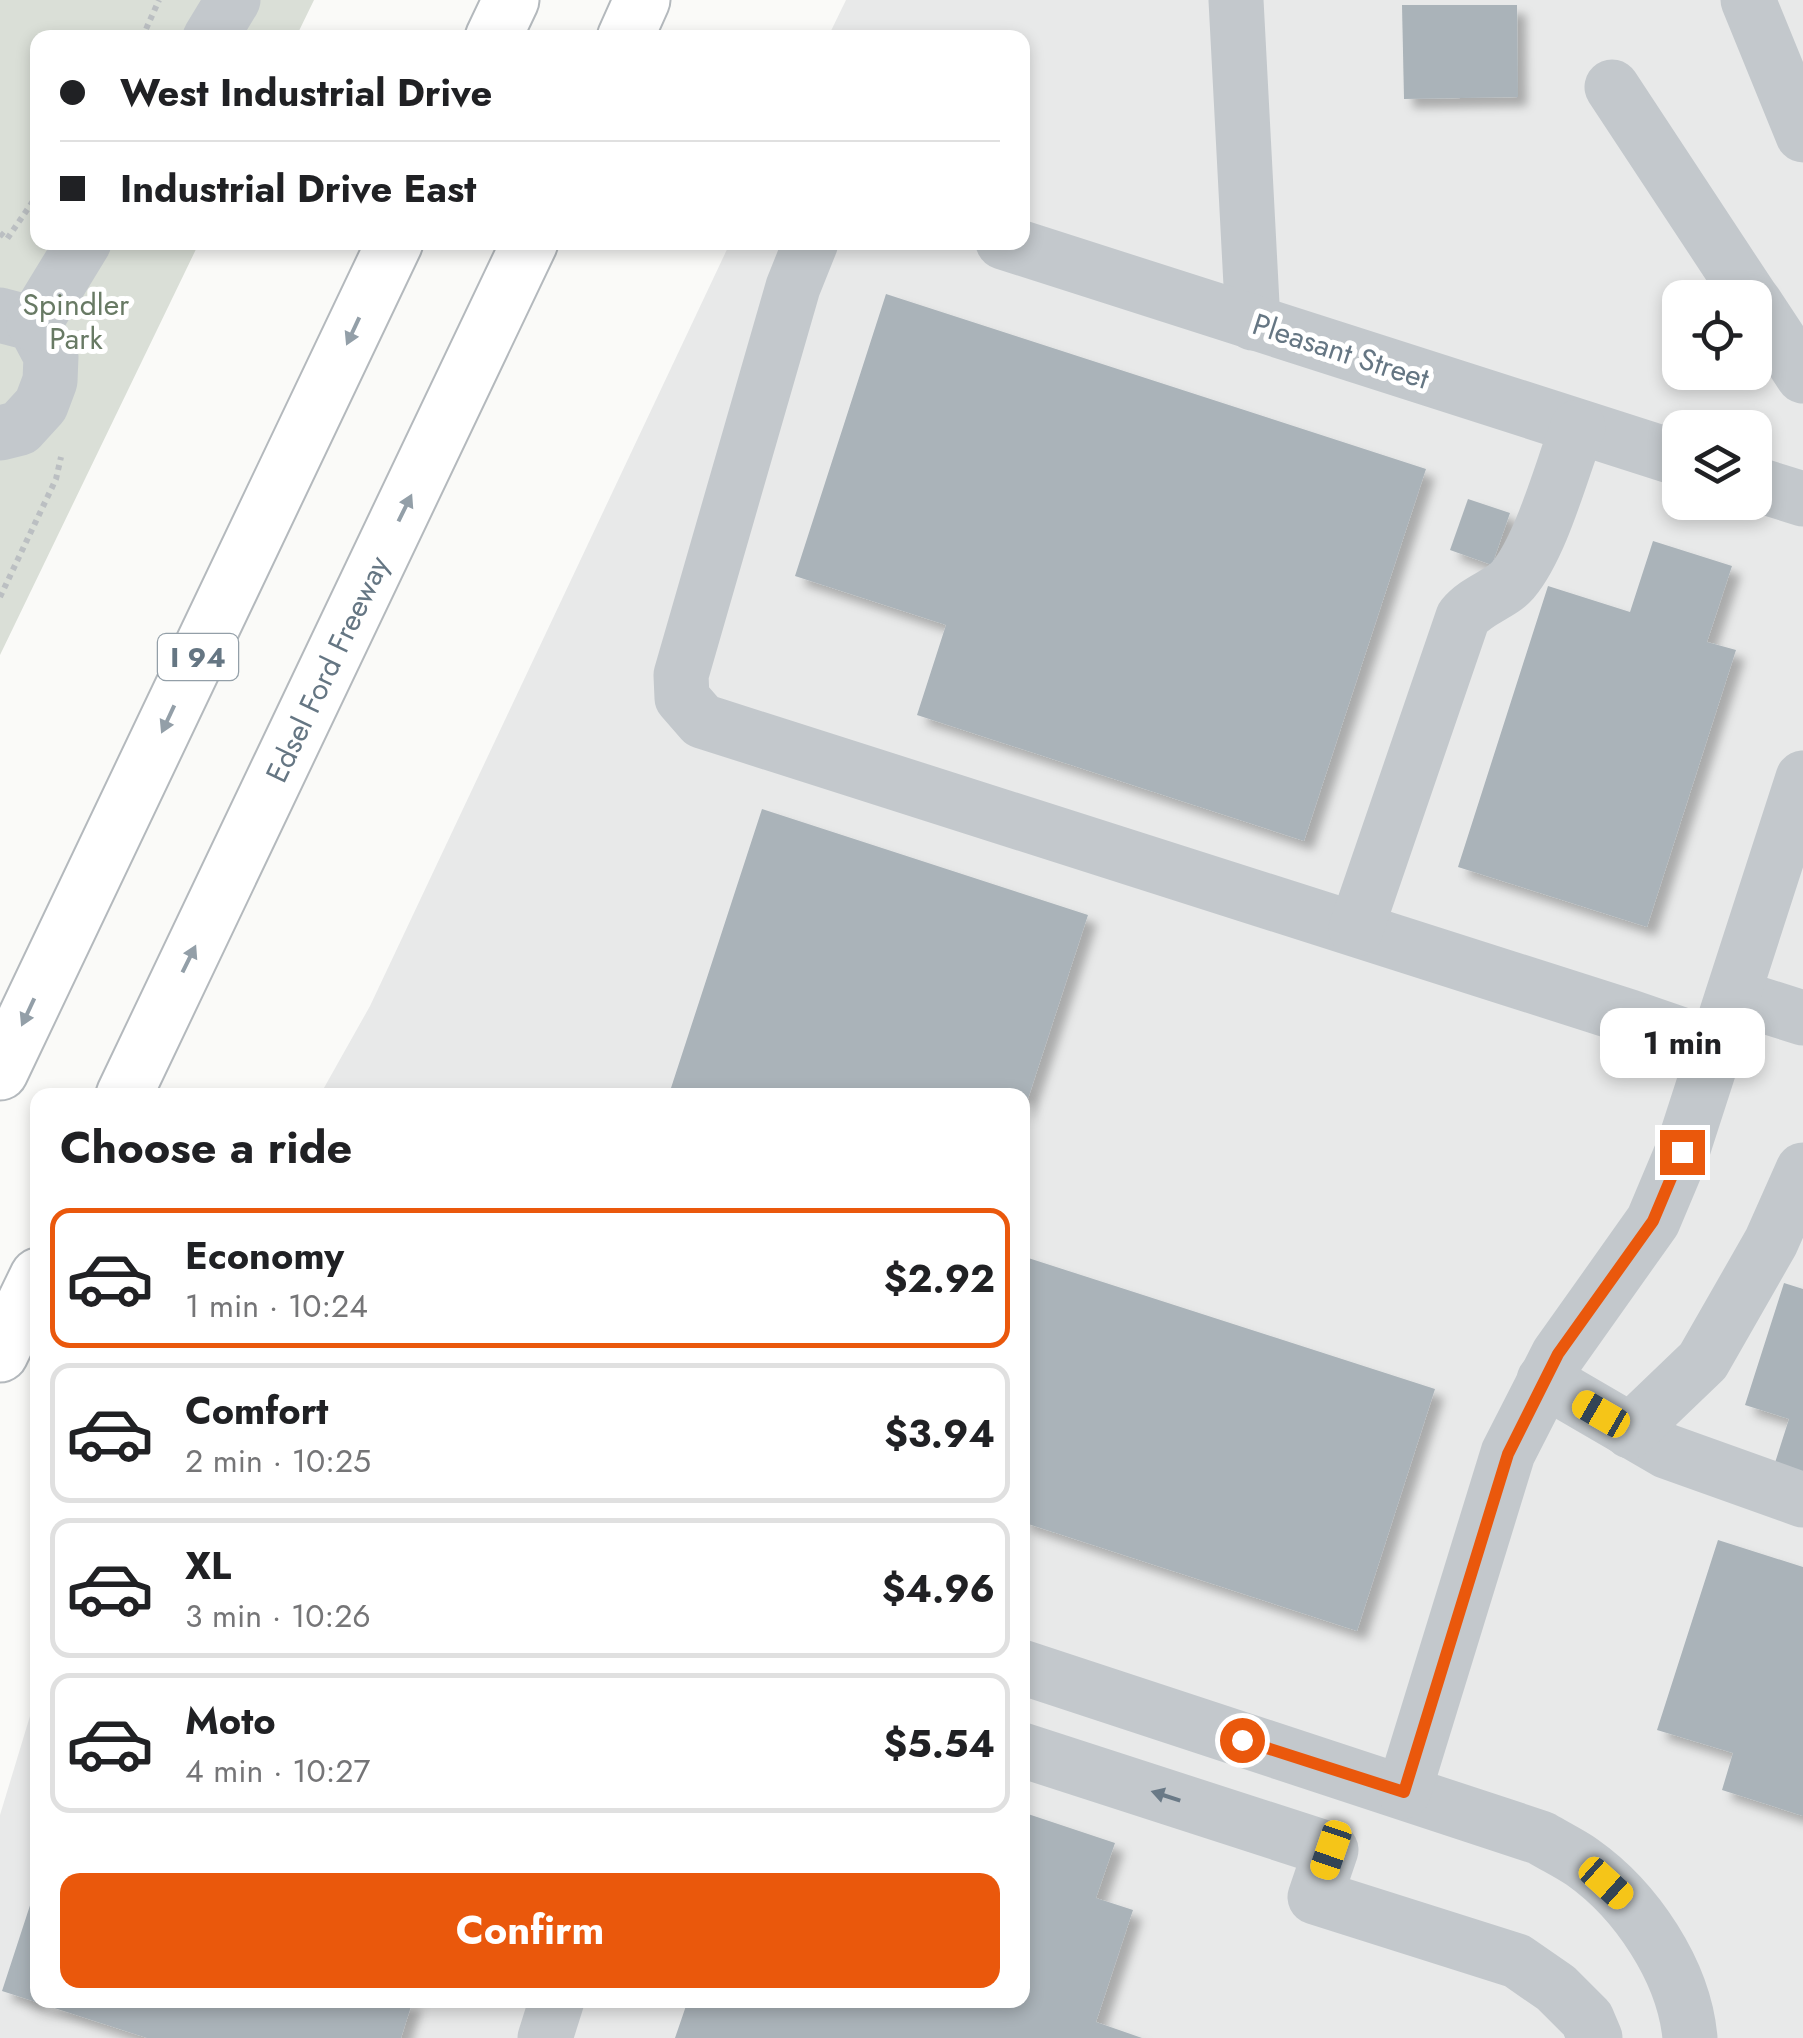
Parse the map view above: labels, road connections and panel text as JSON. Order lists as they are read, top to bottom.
{
  "streets": {
    "highway": ["I 94", "Edsel Ford Freeway"],
    "street": ["Pleasant Street"]
  },
  "parks": ["Spindler Park"],
  "page": {
    "banner": ["West Industrial Drive", "Industrial Drive East"],
    "bubble": "1 min",
    "heading": "Choose a ride",
    "list": [
      {
        "name": "Economy",
        "note": "1 min · 10:24",
        "value": "$2.92"
      },
      {
        "name": "Comfort",
        "note": "2 min · 10:25",
        "value": "$3.94"
      },
      {
        "name": "XL",
        "note": "3 min · 10:26",
        "value": "$4.96"
      },
      {
        "name": "Moto",
        "note": "4 min · 10:27",
        "value": "$5.54"
      }
    ],
    "buttons": "Confirm"
  }
}
